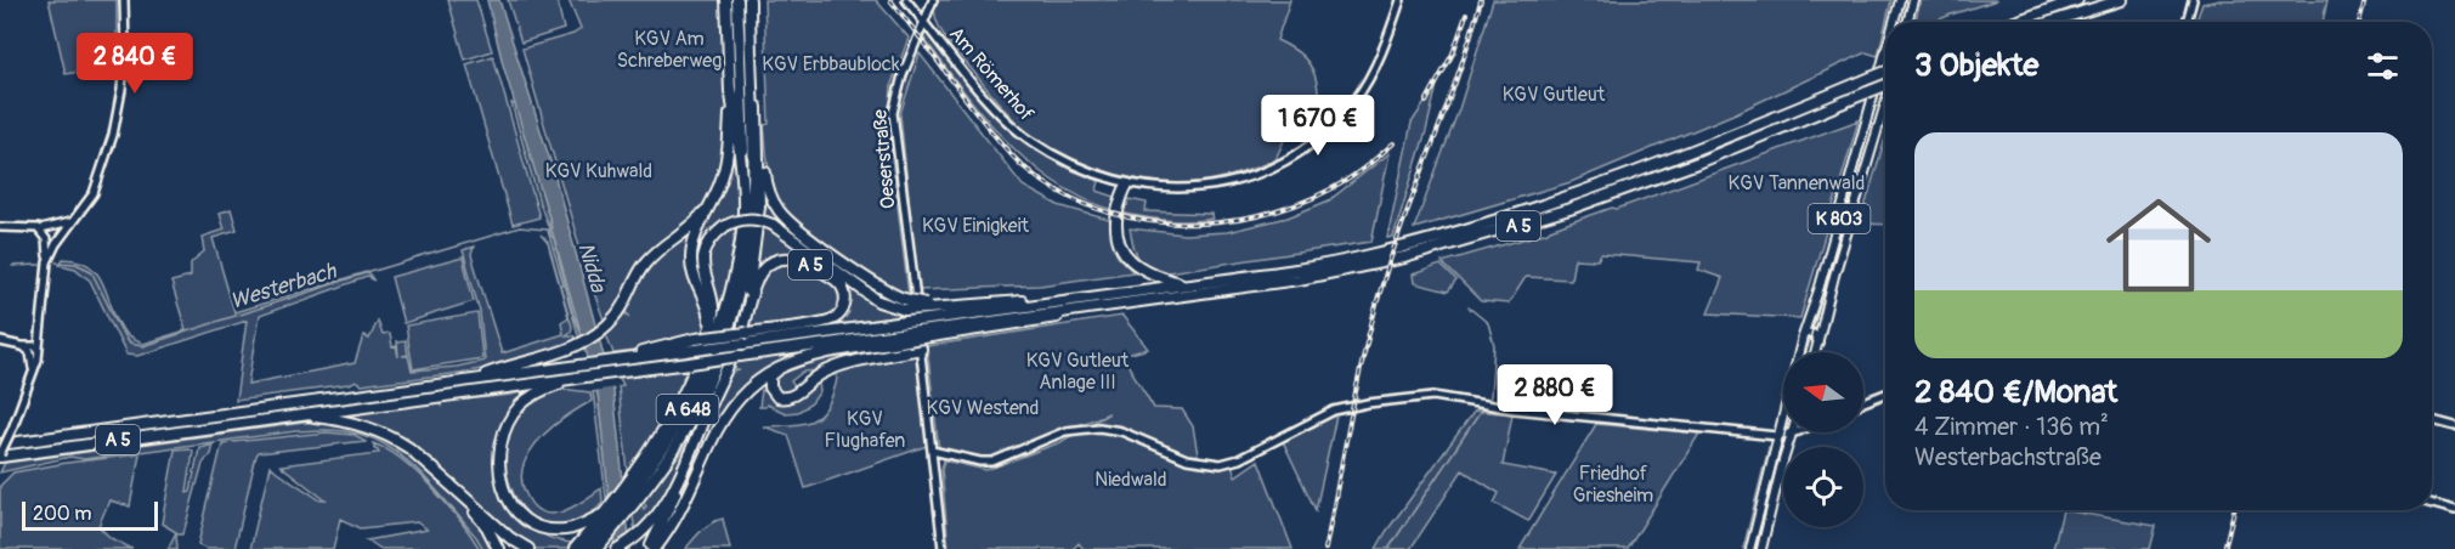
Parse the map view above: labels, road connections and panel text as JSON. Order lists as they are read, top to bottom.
{
  "streets": {
    "highway": ["A 5", "A 648"],
    "main road": ["K 803"],
    "street": ["Am Römerhof", "Oeserstraße"]
  },
  "crossings": [
    ["Am Römerhof", "Oeserstraße"],
    ["A 5", "A 648"]
  ],
  "water": ["Nidda", "Westerbach"],
  "parks": [
    "KGV Am Schreberweg",
    "KGV Erbbaublock",
    "KGV Gutleut",
    "KGV Kuhwald",
    "KGV Tannenwald",
    "KGV Einigkeit",
    "KGV Gutleut Anlage III",
    "KGV Westend",
    "KGV Flughafen",
    "Friedhof Griesheim",
    "Niedwald"
  ],
  "scale_bar": "200 m",
  "north": "left",
  "page": {
    "heading": "3 Objekte",
    "price": ["2 840 €", "1 670 €", "2 880 €"],
    "list": [
      {
        "name": "2 840 €/Monat",
        "note": "4 Zimmer · 136 m² · Westerbachstraße"
      }
    ],
    "scale": "200 m"
  }
}
